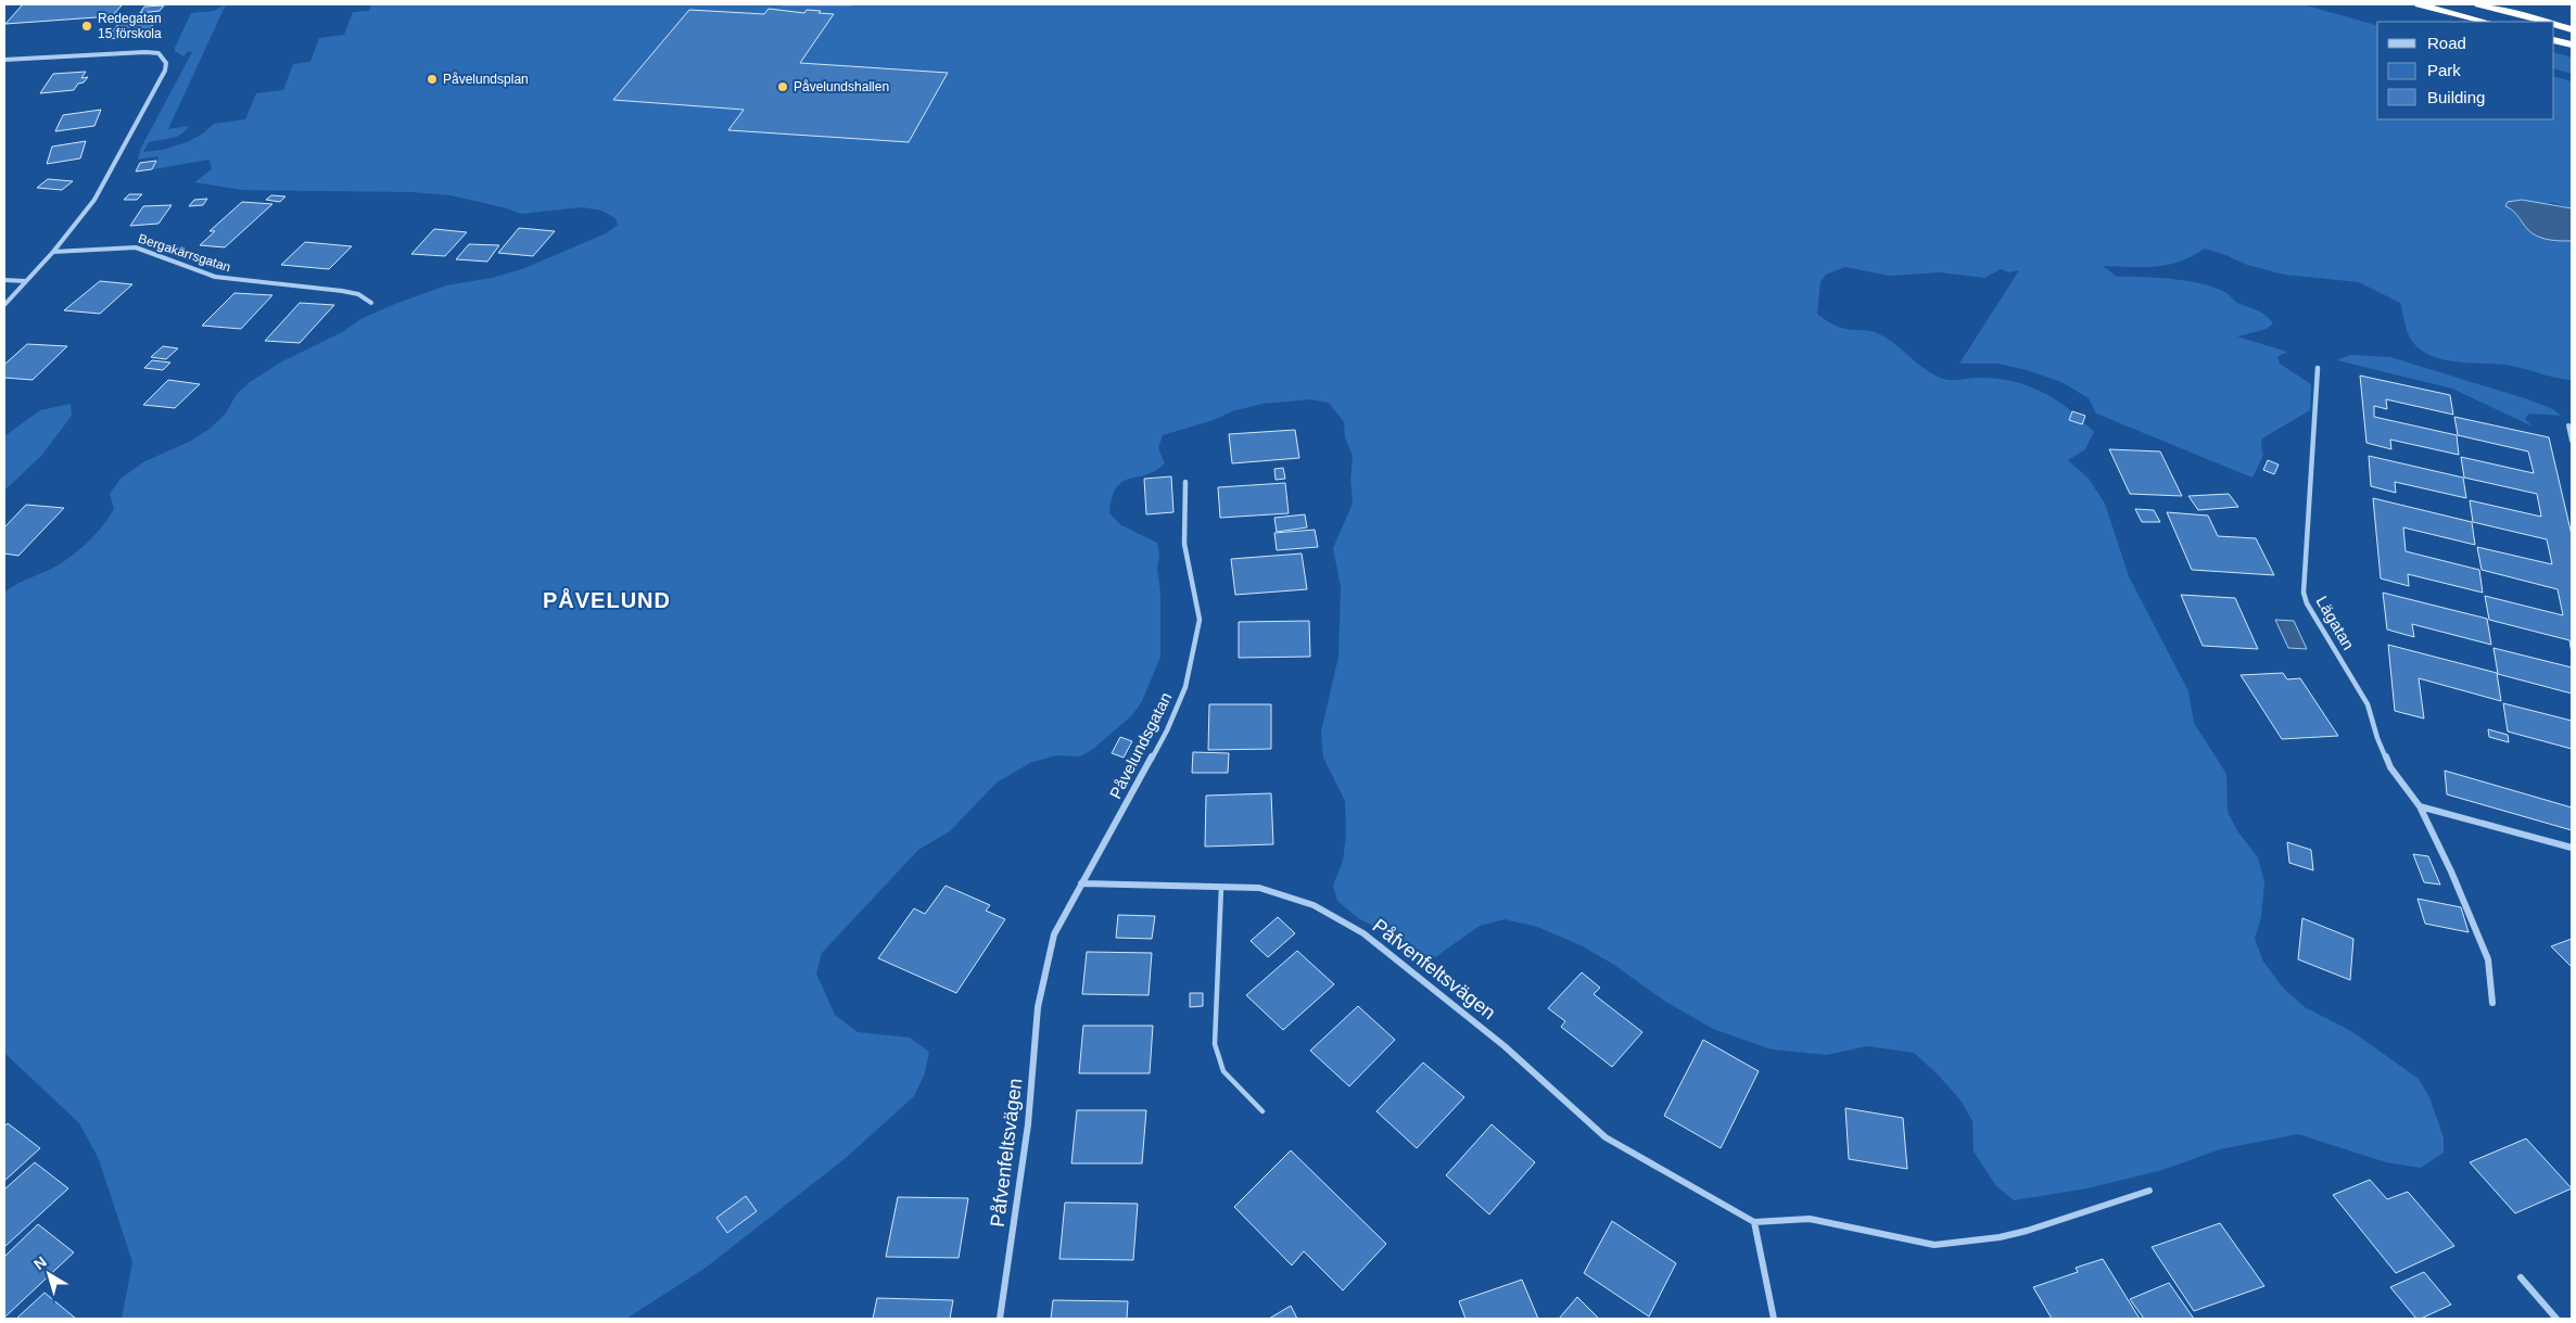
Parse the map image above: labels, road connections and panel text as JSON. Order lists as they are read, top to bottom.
{
  "streets": {
    "street": [
      "Bergakärrsgatan",
      "Lägatan",
      "Påvelundsgatan",
      "Påfvenfeltsvägen"
    ]
  },
  "crossings": [
    ["Påvelundsgatan", "Påfvenfeltsvägen"]
  ],
  "districts": ["PÅVELUND"],
  "places": ["Redegatan 15 förskola", "Påvelundsplan", "Påvelundshallen"],
  "legend": ["Road", "Park", "Building"],
  "north": "top left"
}
